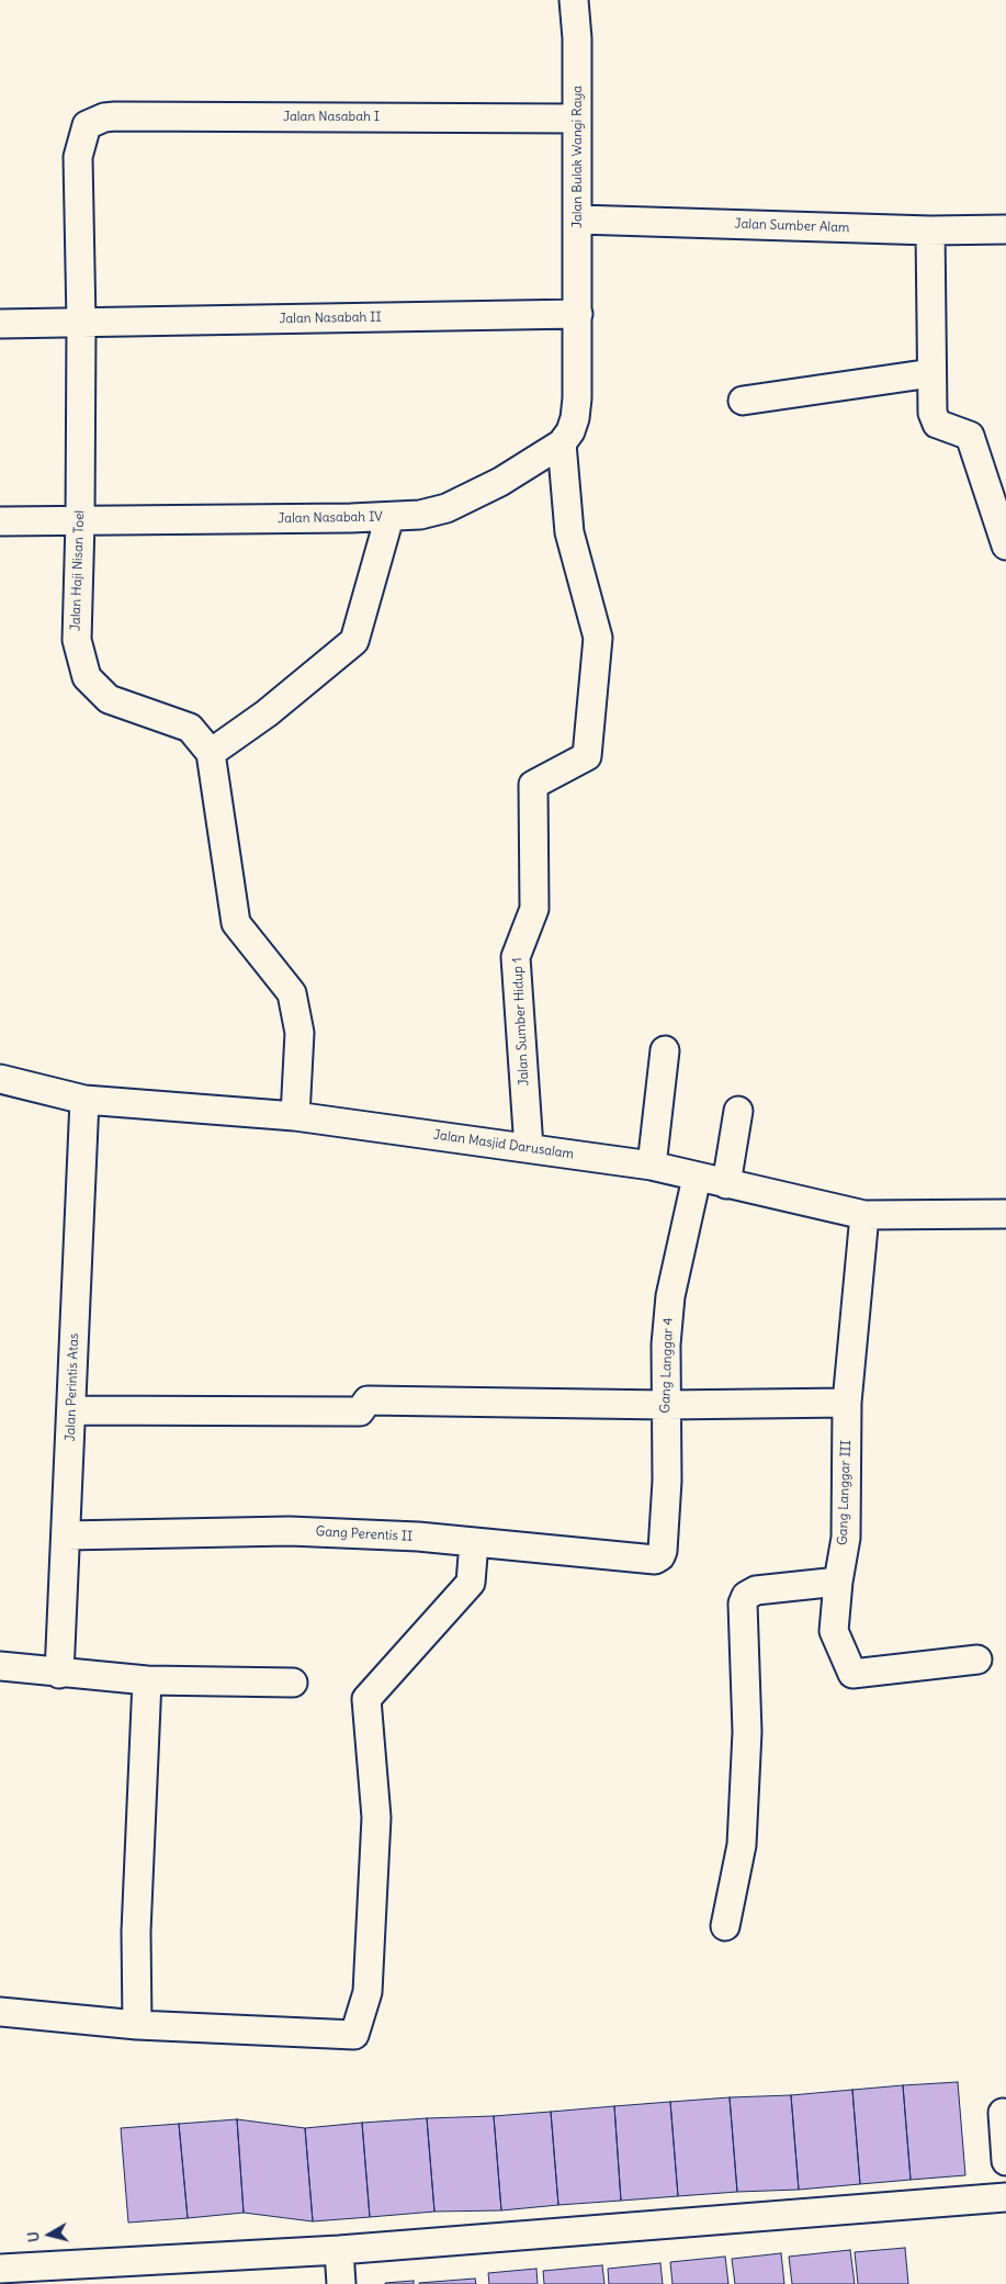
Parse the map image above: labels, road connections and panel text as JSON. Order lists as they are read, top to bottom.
{
  "streets": {
    "street": [
      "Jalan Nasabah I",
      "Jalan Bulak Wangi Raya",
      "Jalan Sumber Alam",
      "Jalan Nasabah II",
      "Jalan Nasabah IV",
      "Jalan Haji Nisan Toel",
      "Jalan Sumber Hidup 1",
      "Jalan Masjid Darusalam",
      "Gang Langgar 4",
      "Jalan Perintis Atas",
      "Gang Langgar III",
      "Gang Perentis II"
    ]
  },
  "crossings": [
    ["Jalan Nasabah I", "Jalan Bulak Wangi Raya"],
    ["Jalan Nasabah I", "Jalan Haji Nisan Toel"],
    ["Jalan Bulak Wangi Raya", "Jalan Sumber Alam"],
    ["Jalan Bulak Wangi Raya", "Jalan Nasabah II"],
    ["Jalan Nasabah II", "Jalan Haji Nisan Toel"],
    ["Jalan Nasabah IV", "Jalan Haji Nisan Toel"],
    ["Jalan Nasabah IV", "Jalan Sumber Hidup 1"],
    ["Jalan Sumber Hidup 1", "Jalan Masjid Darusalam"],
    ["Jalan Masjid Darusalam", "Gang Langgar 4"],
    ["Jalan Masjid Darusalam", "Jalan Perintis Atas"],
    ["Jalan Masjid Darusalam", "Gang Langgar III"],
    ["Gang Langgar 4", "Gang Perentis II"],
    ["Jalan Perintis Atas", "Gang Perentis II"]
  ],
  "north": "left"
}
